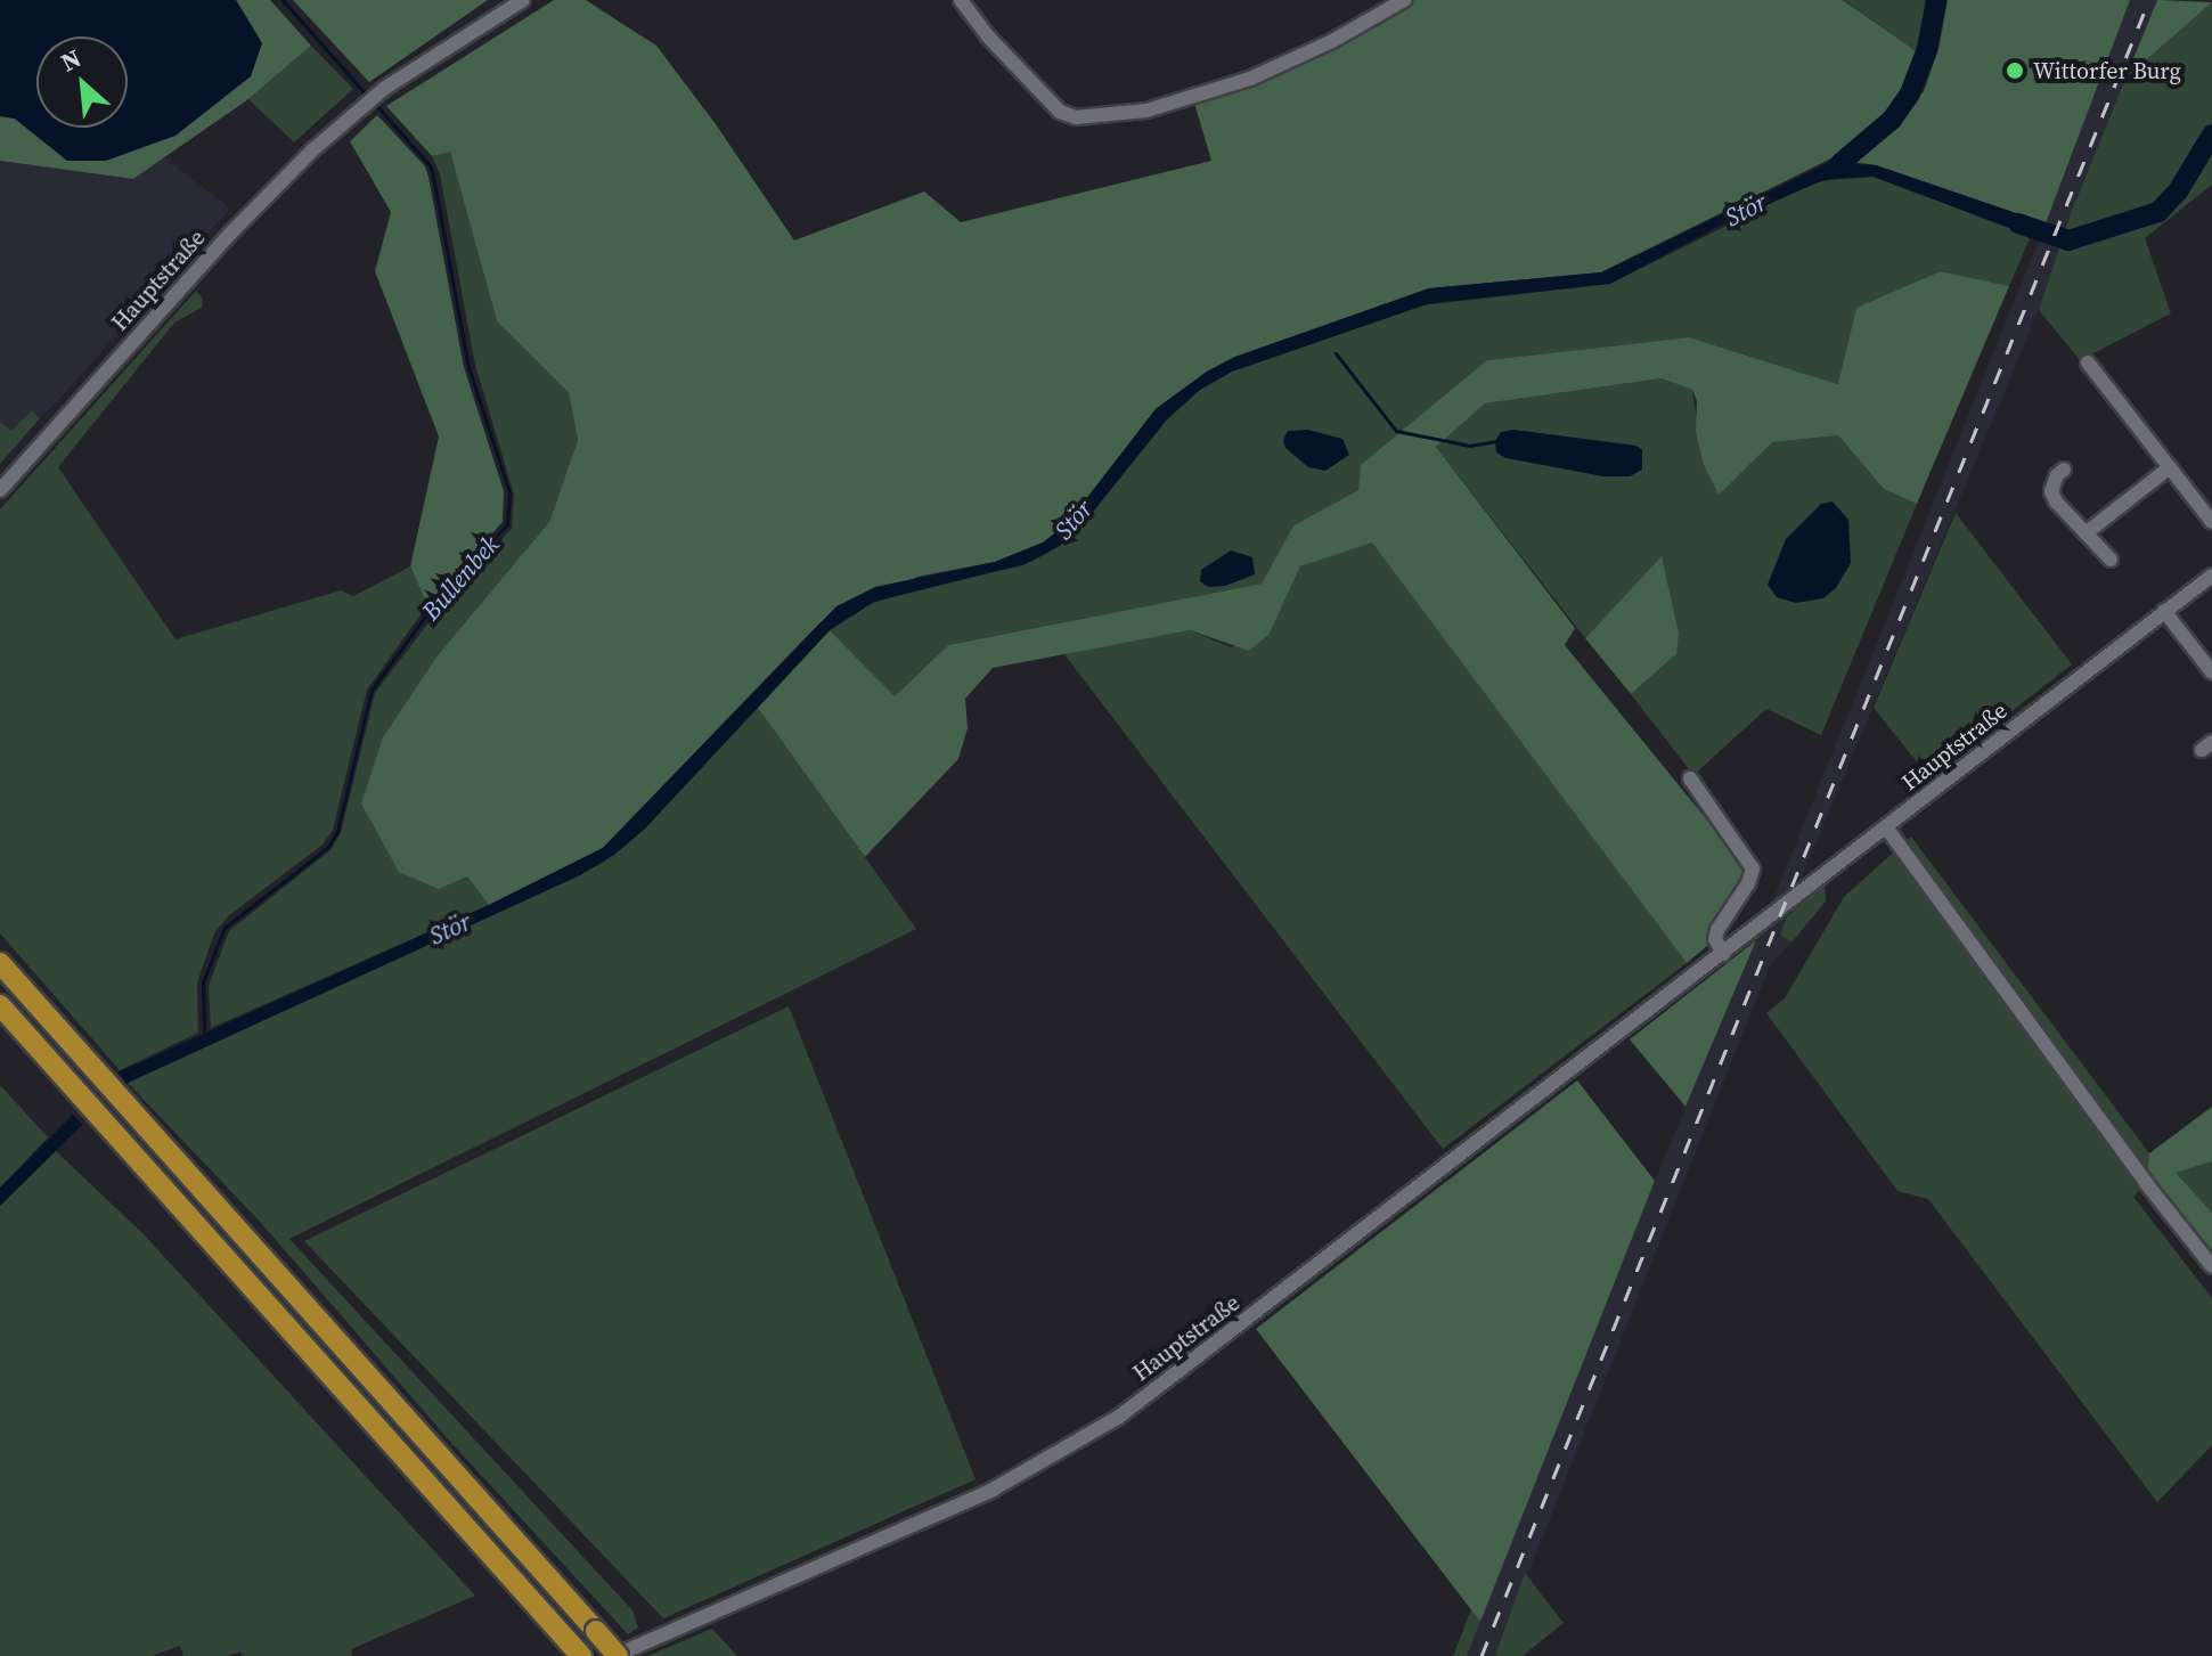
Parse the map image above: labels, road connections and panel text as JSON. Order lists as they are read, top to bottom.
{
  "streets": {
    "street": ["Hauptstraße"]
  },
  "water": ["Stör", "Bullenbek"],
  "places": ["Wittorfer Burg"],
  "north": "top left"
}
